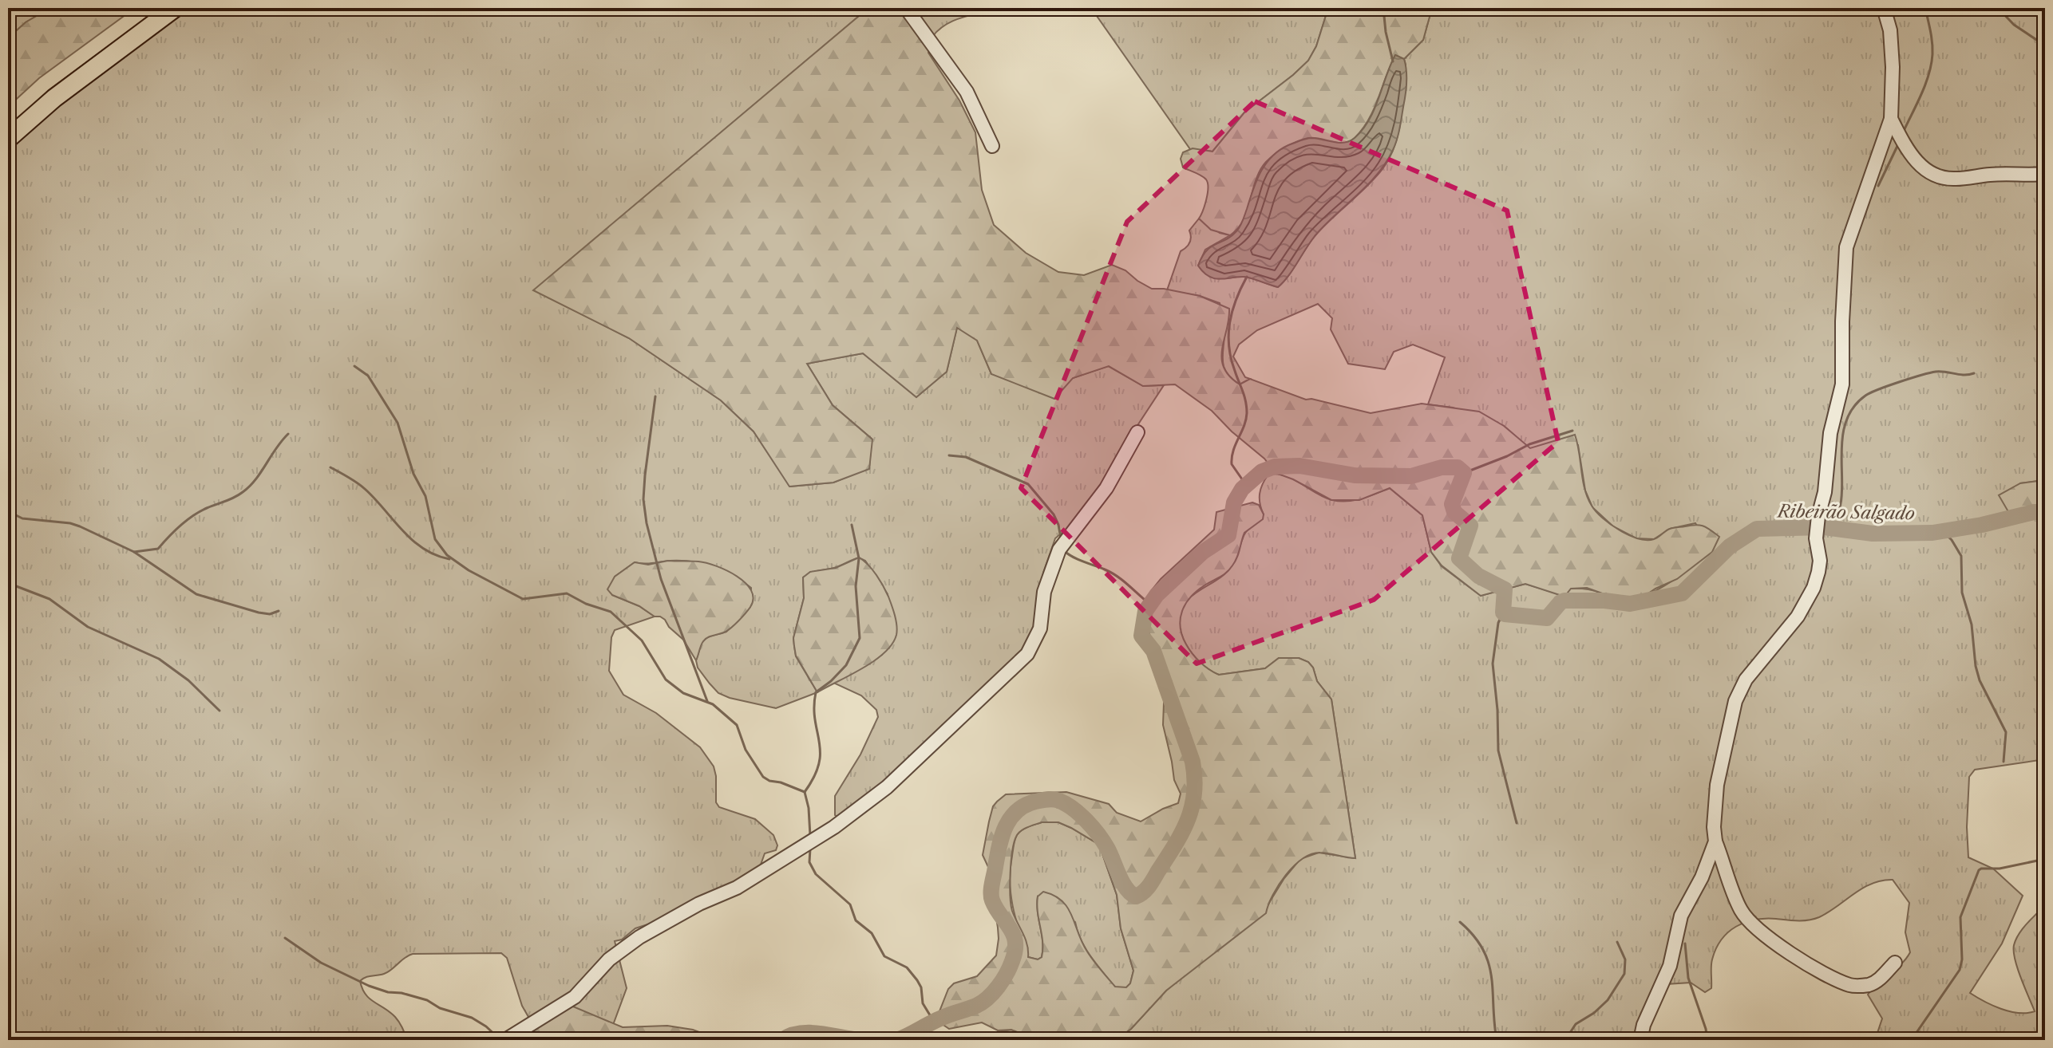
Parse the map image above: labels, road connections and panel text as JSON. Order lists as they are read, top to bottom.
{
  "water": ["Ribeirão Salgado"]
}
